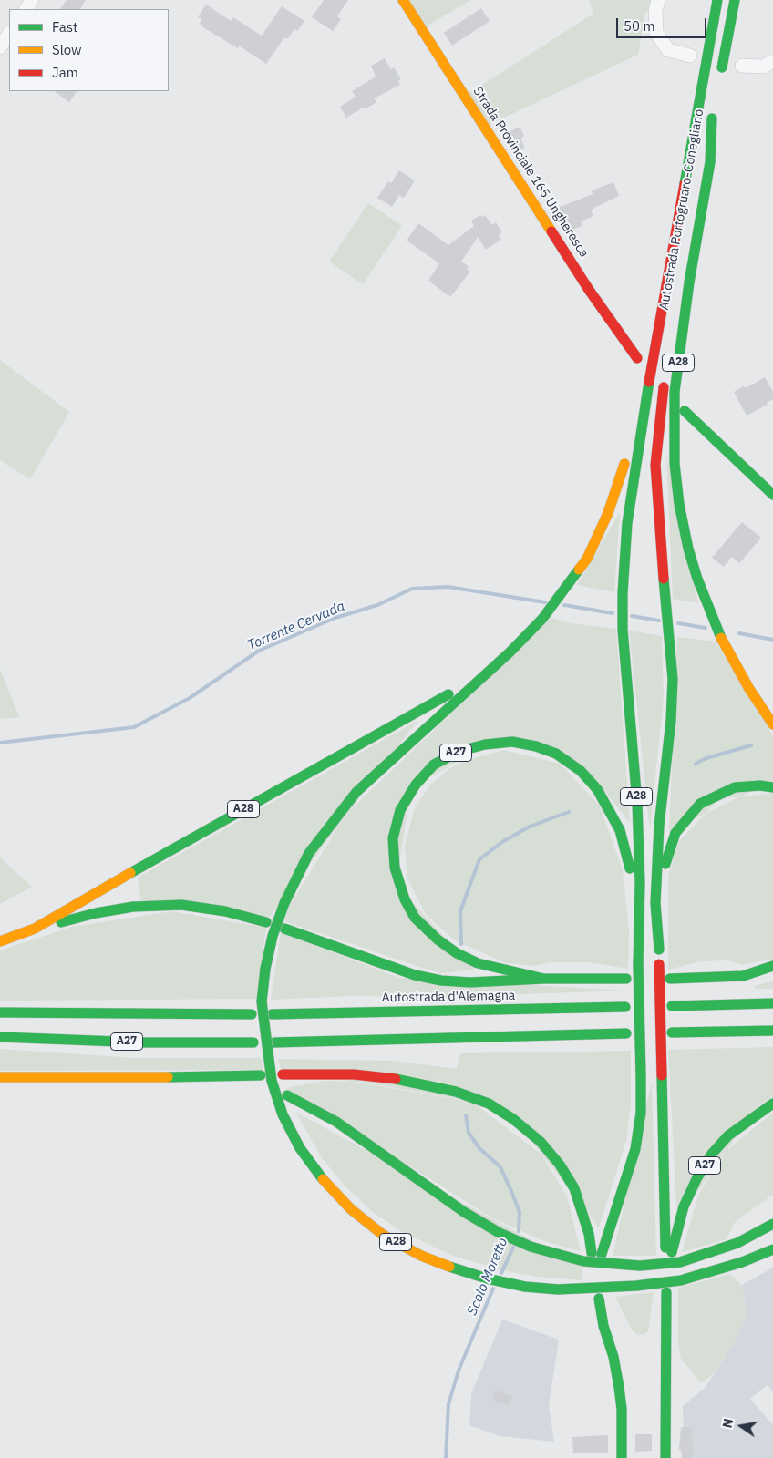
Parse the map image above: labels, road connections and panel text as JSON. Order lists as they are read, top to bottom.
{
  "streets": {
    "main road": [
      "Strada Provinciale 165 Ungheresca",
      "Autostrada Portogruaro-Conegliano",
      "A28",
      "A27",
      "Autostrada d'Alemagna"
    ]
  },
  "crossings": [
    ["Autostrada Portogruaro-Conegliano", "A28"],
    ["Autostrada Portogruaro-Conegliano", "A27"],
    ["A28", "A27"]
  ],
  "water": ["Torrente Cervada", "Scolo Moretto"],
  "legend": ["Fast", "Slow", "Jam"],
  "scale_bar": "50 m",
  "north": "left"
}
